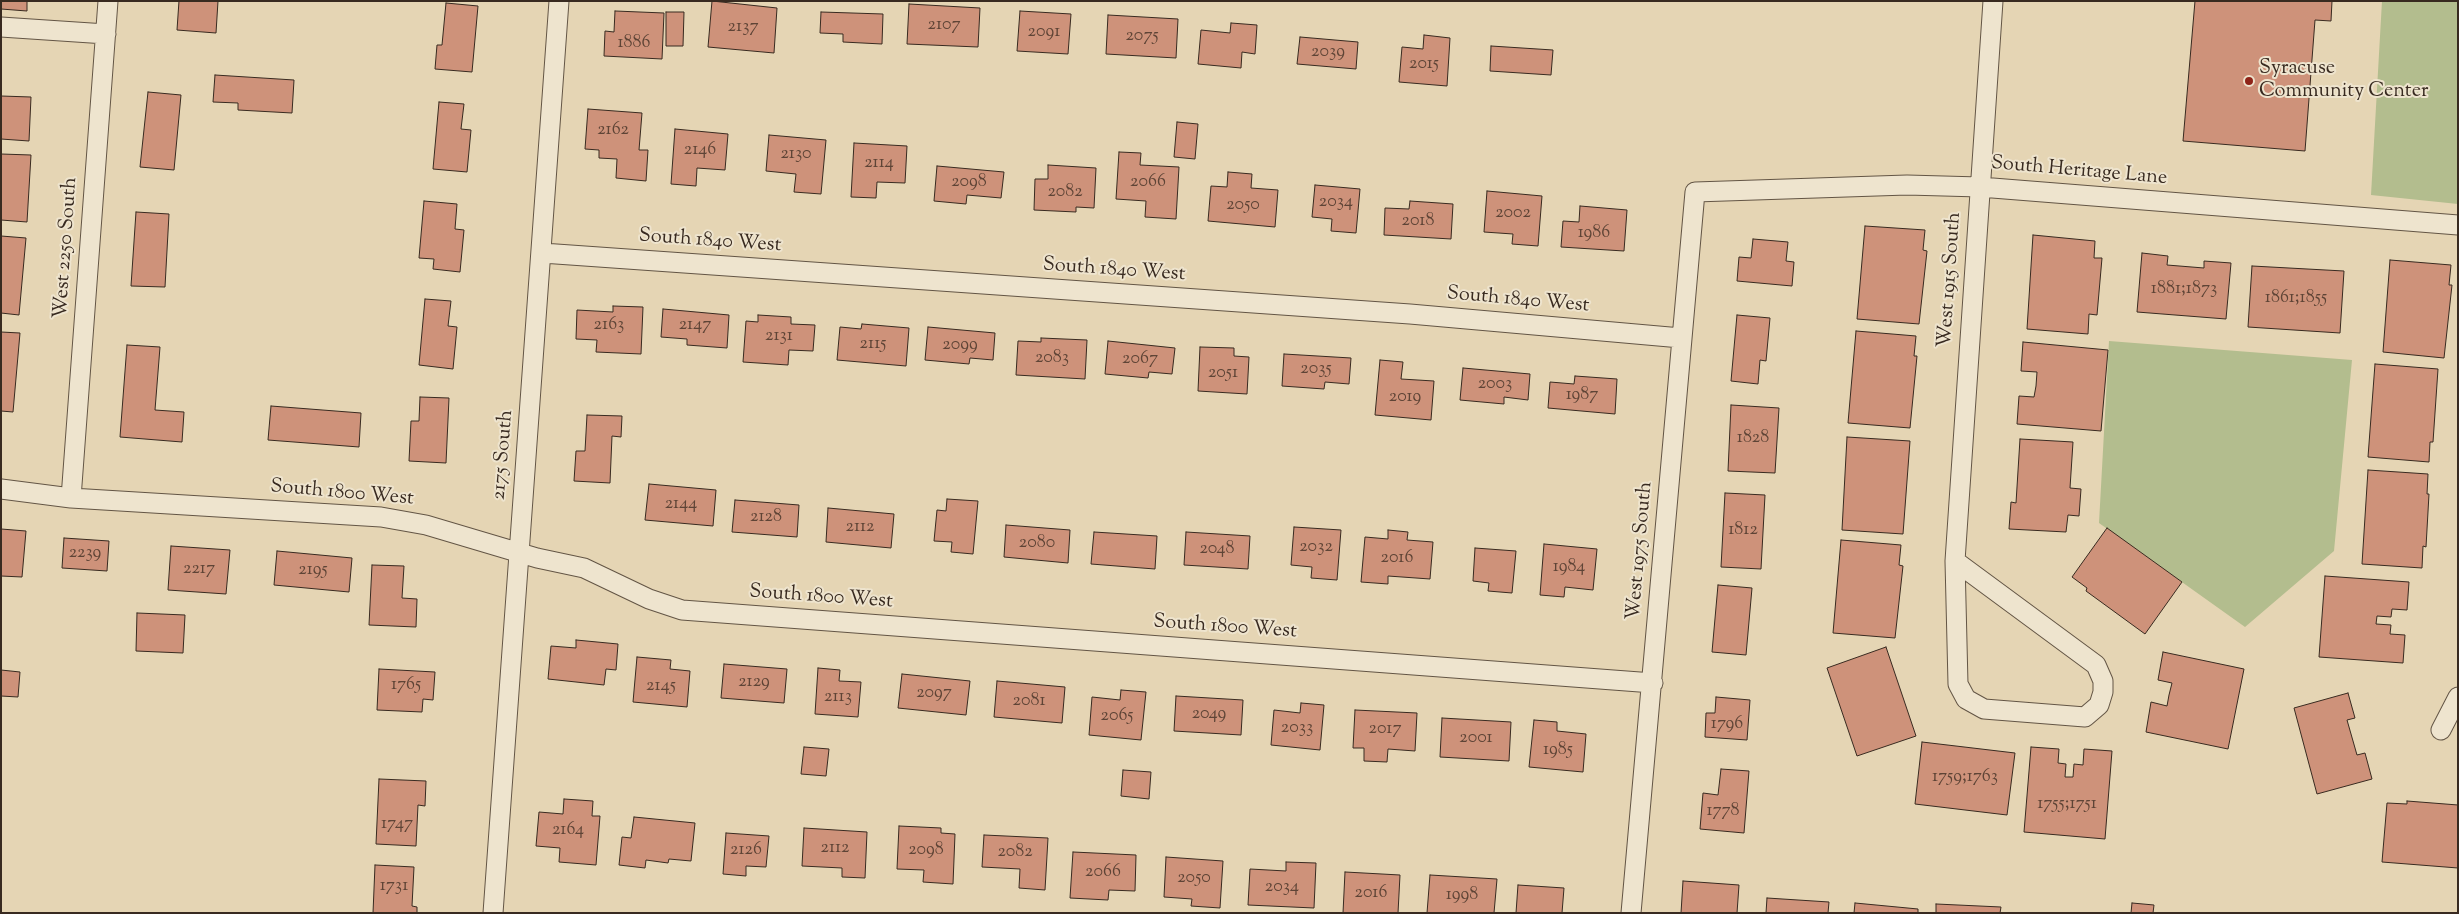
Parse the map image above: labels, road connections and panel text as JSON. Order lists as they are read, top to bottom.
{
  "streets": {
    "street": [
      "South Heritage Lane",
      "South 1840 West",
      "West 2250 South",
      "West 1915 South",
      "2175 South",
      "South 1800 West",
      "West 1975 South"
    ]
  },
  "crossings": [
    ["South Heritage Lane", "West 1915 South"],
    ["South Heritage Lane", "West 1975 South"],
    ["South 1840 West", "2175 South"],
    ["South 1840 West", "West 1975 South"],
    ["West 2250 South", "South 1800 West"],
    ["2175 South", "South 1800 West"],
    ["South 1800 West", "West 1975 South"]
  ],
  "places": ["Syracuse Community Center"],
  "house_numbers": [
    "2107",
    "2137",
    "2091",
    "2075",
    "1886",
    "2039",
    "2015",
    "2162",
    "2146",
    "2130",
    "2114",
    "2098",
    "2066",
    "2082",
    "2034",
    "2050",
    "2002",
    "2018",
    "1986",
    "1881;1873",
    "1861;1855",
    "2163",
    "2147",
    "2131",
    "2115",
    "2099",
    "2083",
    "2067",
    "2035",
    "2051",
    "2003",
    "1987",
    "2019",
    "1828",
    "2144",
    "2128",
    "2112",
    "1812",
    "2080",
    "2032",
    "2048",
    "2239",
    "2016",
    "1984",
    "2217",
    "2195",
    "2129",
    "1765",
    "2145",
    "2097",
    "2113",
    "2081",
    "2049",
    "2065",
    "1796",
    "2033",
    "2017",
    "2001",
    "1985",
    "1759;1763",
    "1755;1751",
    "1778",
    "1747",
    "2164",
    "2112",
    "2126",
    "2098",
    "2082",
    "2066",
    "2050",
    "1731",
    "2034",
    "2016",
    "1998"
  ]
}
